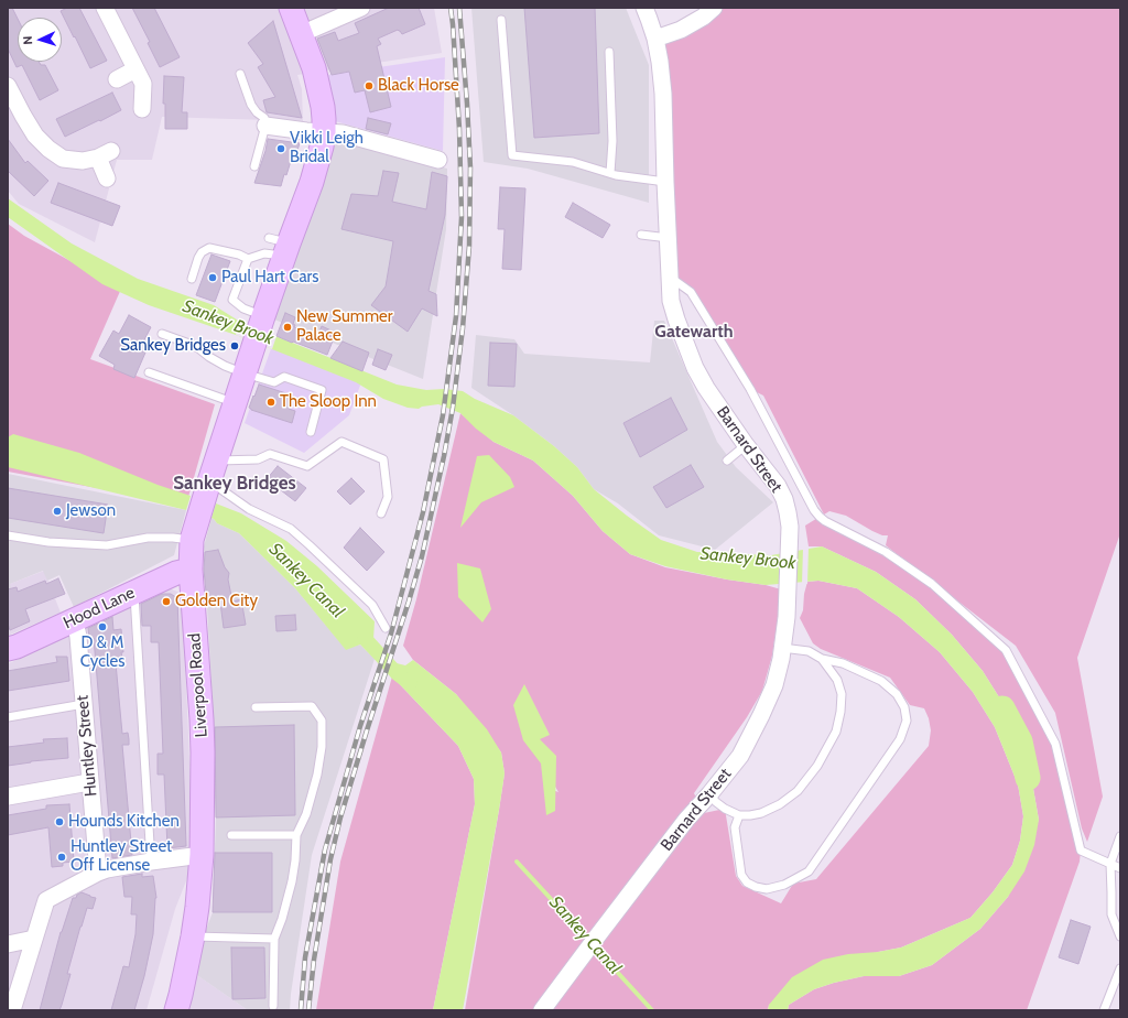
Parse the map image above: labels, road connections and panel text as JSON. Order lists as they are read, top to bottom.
{
  "streets": {
    "street": [
      "Barnard Street",
      "Hood Lane",
      "Liverpool Road",
      "Huntley Street"
    ]
  },
  "crossings": [
    ["Hood Lane", "Liverpool Road"],
    ["Hood Lane", "Huntley Street"]
  ],
  "districts": ["Gatewarth", "Sankey Bridges"],
  "water": ["Sankey Brook", "Sankey Canal"],
  "places": [
    "Black Horse",
    "Vikki Leigh Bridal",
    "Paul Hart Cars",
    "New Summer Palace",
    "Sankey Bridges",
    "The Sloop Inn",
    "Jewson",
    "Golden City",
    "D & M Cycles",
    "Hounds Kitchen",
    "Huntley Street Off License"
  ],
  "north": "left"
}
